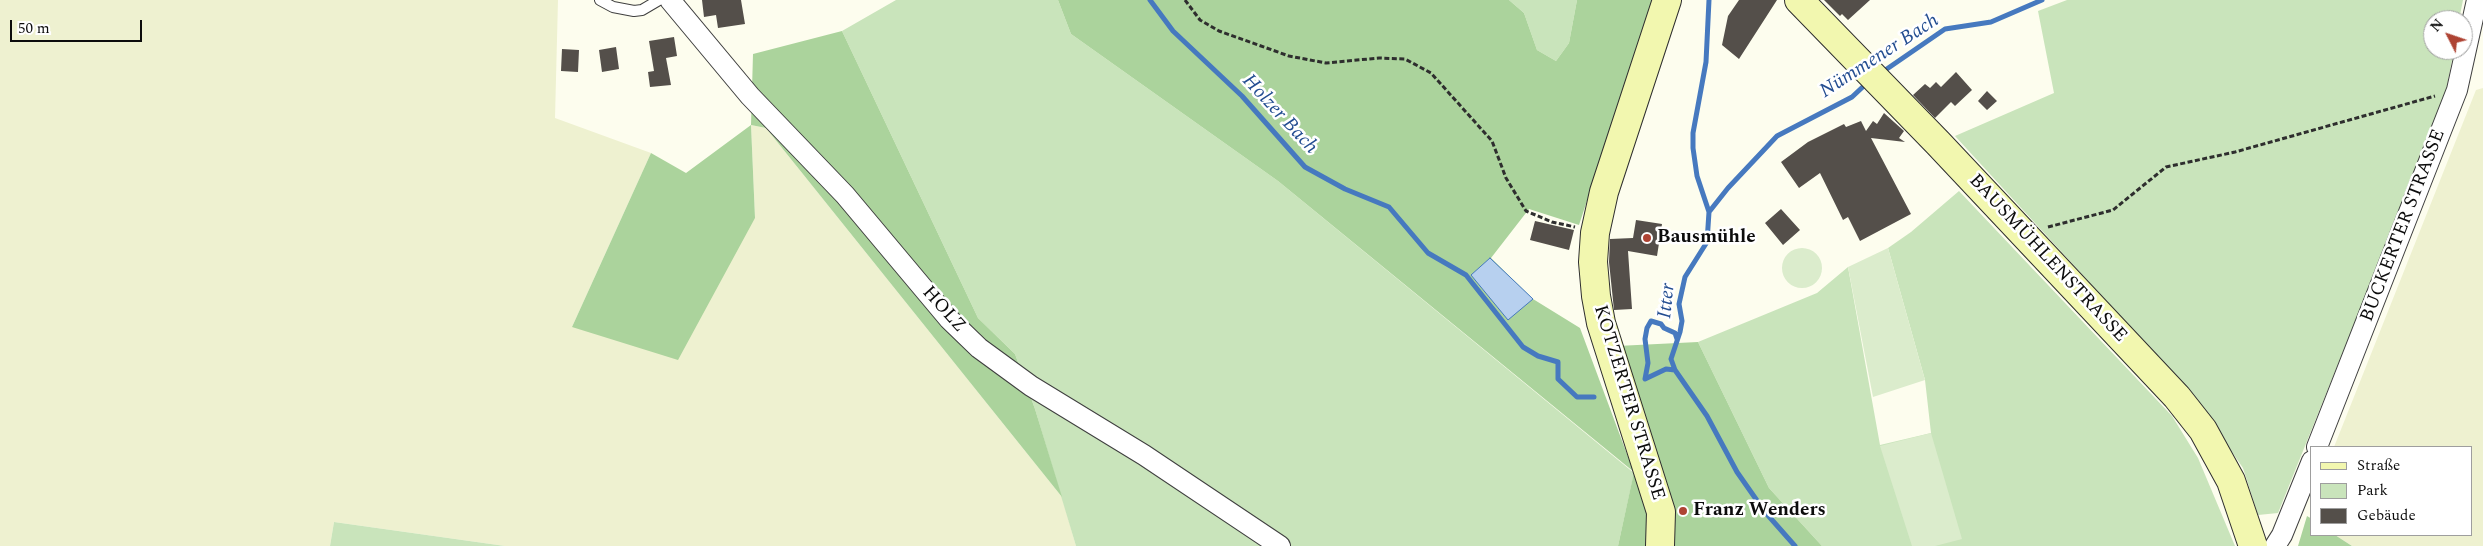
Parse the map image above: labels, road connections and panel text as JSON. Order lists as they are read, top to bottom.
{
  "streets": {
    "street": [
      "BUCKERTER STRASSE",
      "BAUSMÜHLENSTRASSE",
      "HOLZ",
      "KOTZERTER STRASSE"
    ]
  },
  "water": ["Nümmener Bach", "Holzer Bach", "Itter"],
  "places": ["Bausmühle", "Franz Wenders"],
  "legend": ["Straße", "Park", "Gebäude"],
  "scale_bar": "50 m",
  "north": "top left"
}
